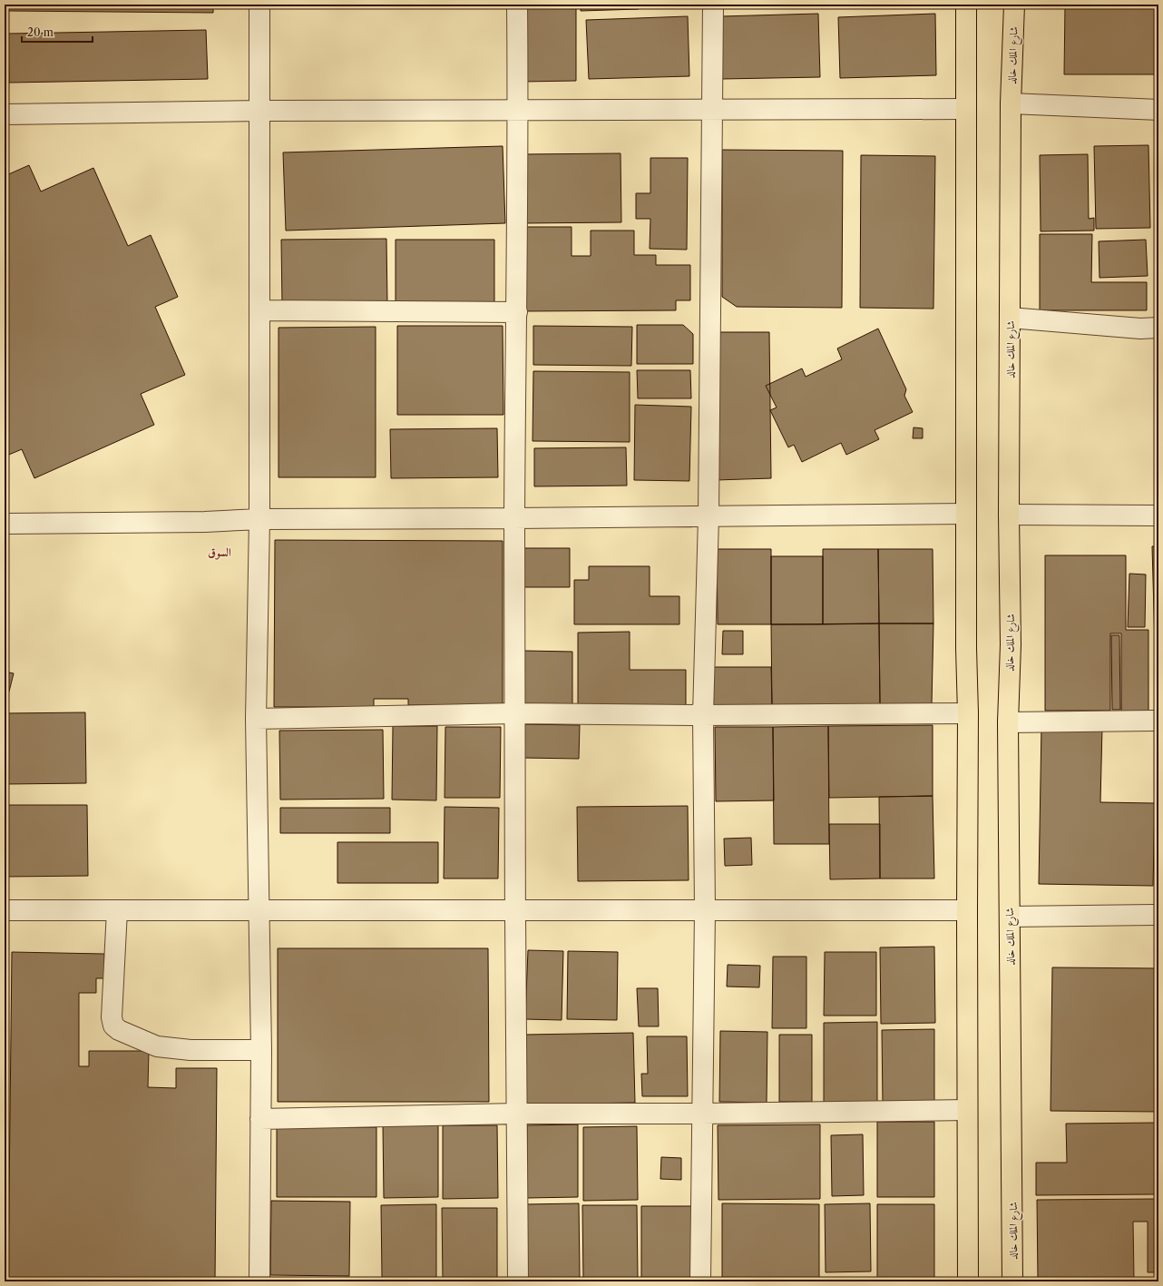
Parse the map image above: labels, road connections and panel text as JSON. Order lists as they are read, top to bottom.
{
  "streets": {
    "main road": ["شارع الملك خالد"]
  },
  "districts": ["السوق"],
  "scale_bar": "20 m"
}
